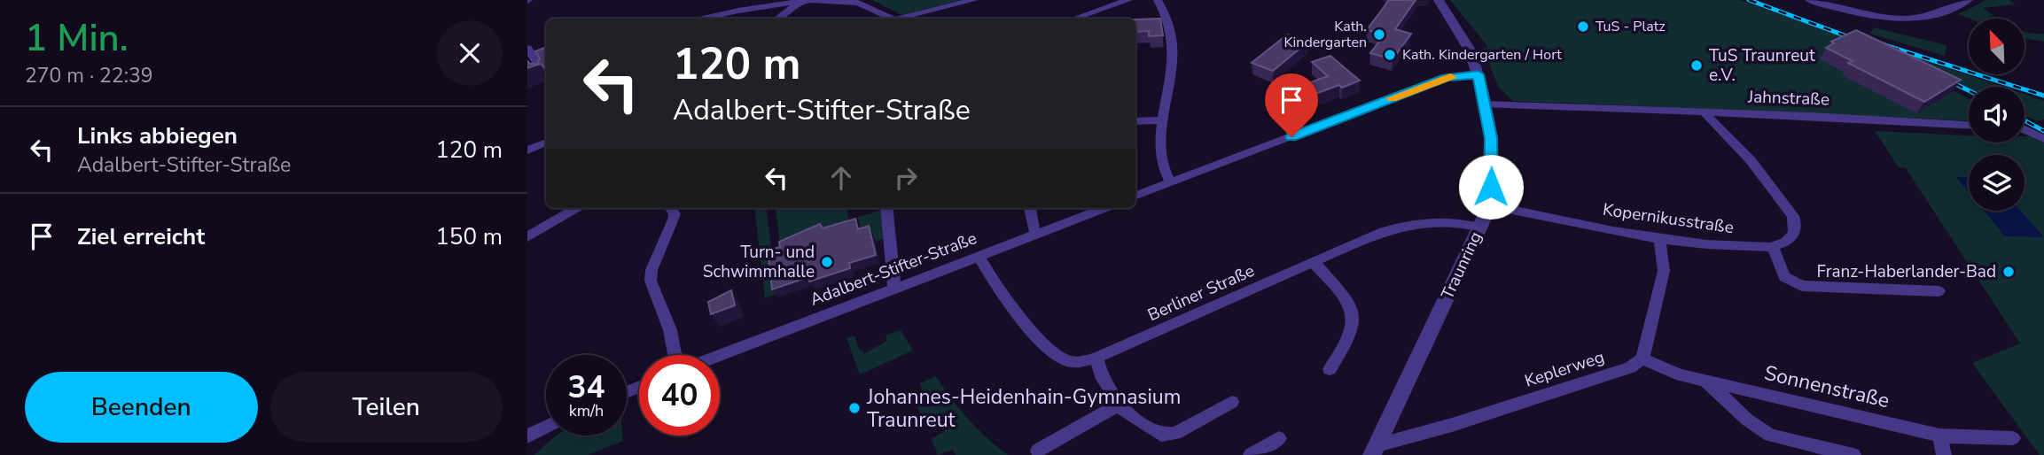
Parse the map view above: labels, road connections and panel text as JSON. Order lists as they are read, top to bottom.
{
  "streets": {
    "street": [
      "Jahnstraße",
      "Kopernikusstraße",
      "Traunring",
      "Adalbert-Stifter-Straße",
      "Berliner Straße",
      "Keplerweg",
      "Sonnenstraße"
    ]
  },
  "crossings": [
    ["Jahnstraße", "Traunring"],
    ["Kopernikusstraße", "Traunring"],
    ["Traunring", "Berliner Straße"],
    ["Traunring", "Keplerweg"],
    ["Adalbert-Stifter-Straße", "Berliner Straße"],
    ["Keplerweg", "Sonnenstraße"]
  ],
  "places": [
    "TuS - Platz",
    "Kath. Kindergarten",
    "Kath. Kindergarten / Hort",
    "TuS Traunreut e.V.",
    "Turn- und Schwimmhalle",
    "Franz-Haberlander-Bad",
    "Johannes-Heidenhain-Gymnasium Traunreut"
  ],
  "north": "top left",
  "page": {
    "heading": ["1 Min.", "270 m · 22:39"],
    "turn": ["120 m", "Adalbert-Stifter-Straße"],
    "list": [
      {
        "name": "Links abbiegen",
        "note": "Adalbert-Stifter-Straße",
        "value": "120 m"
      },
      {
        "name": "Ziel erreicht",
        "value": "150 m"
      }
    ],
    "speed": "34 km/h",
    "limit": "40",
    "buttons": ["Beenden", "Teilen"]
  }
}
